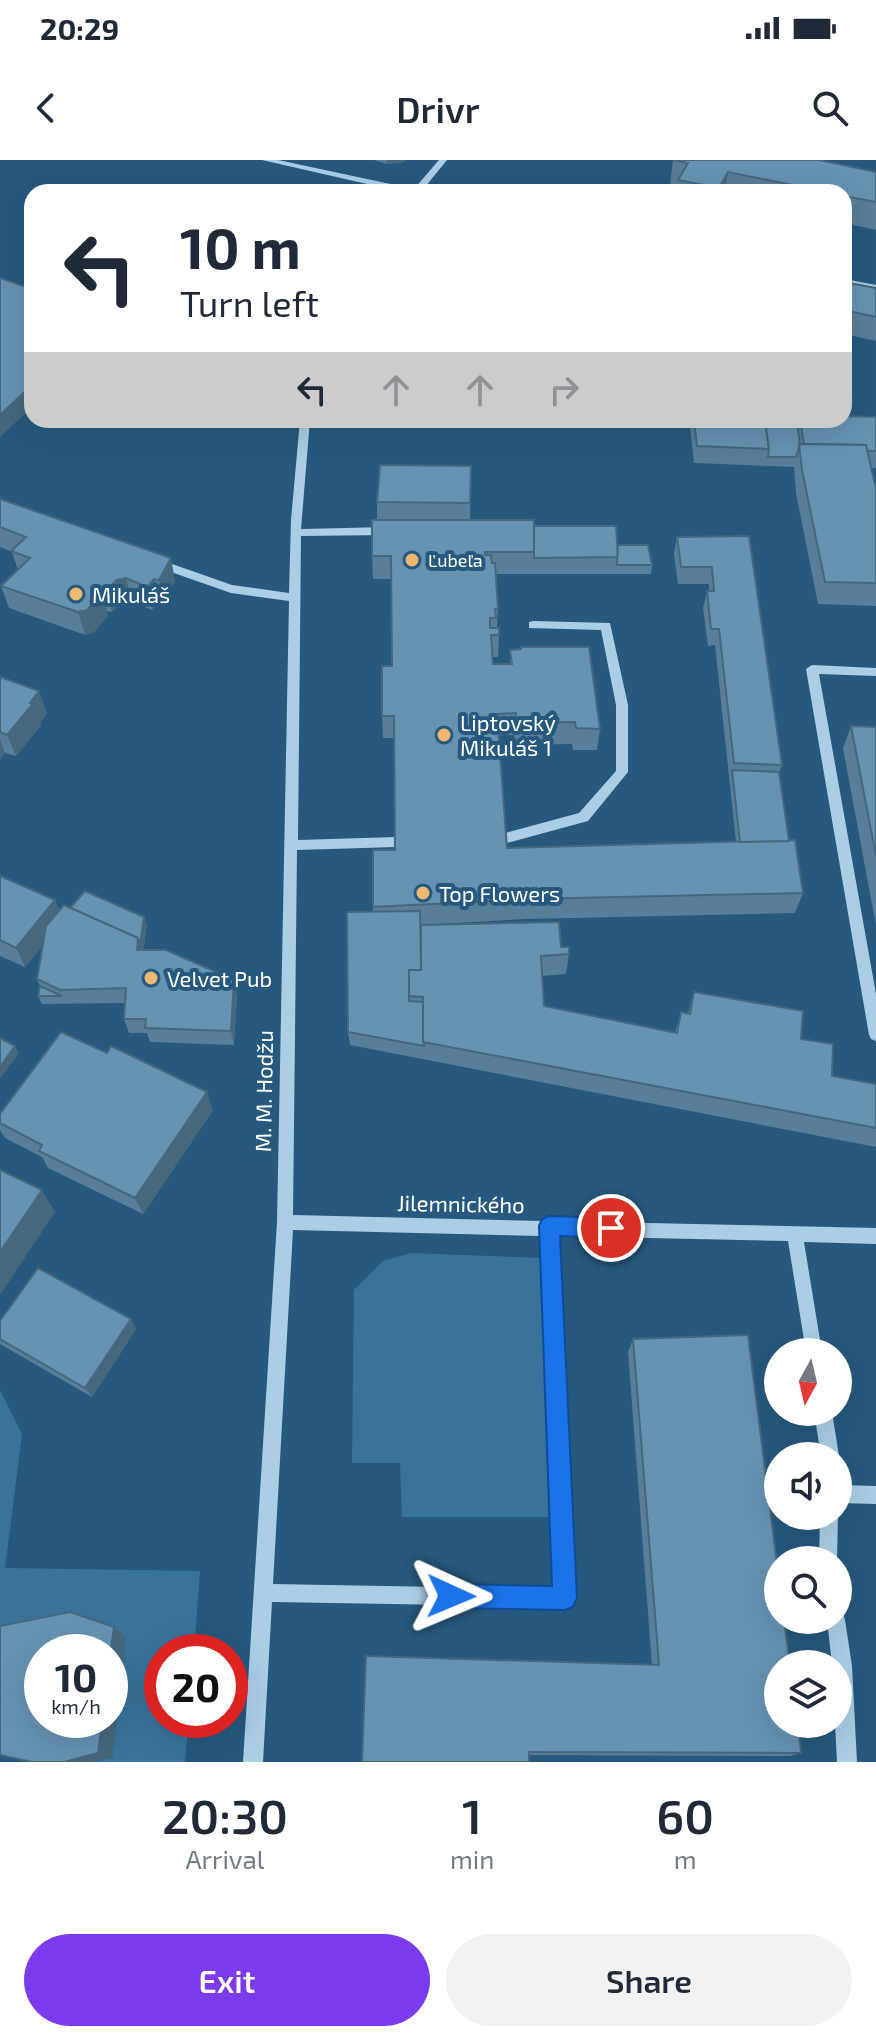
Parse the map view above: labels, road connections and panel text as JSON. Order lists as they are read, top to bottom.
{
  "streets": {
    "street": ["M. M. Hodžu", "Jilemnického"]
  },
  "crossings": [
    ["M. M. Hodžu", "Jilemnického"]
  ],
  "places": [
    "Ľubeľa",
    "Mikuláš",
    "Liptovský Mikuláš 1",
    "Top Flowers",
    "Velvet Pub"
  ],
  "north": "bottom",
  "page": {
    "status": "20:29",
    "header": "Drivr",
    "turn": ["10 m", "Turn left"],
    "speed": "10 km/h",
    "limit": "20",
    "eta": [
      "20:30",
      "Arrival",
      "1",
      "min",
      "60",
      "m"
    ],
    "buttons": ["Exit", "Share"]
  }
}
